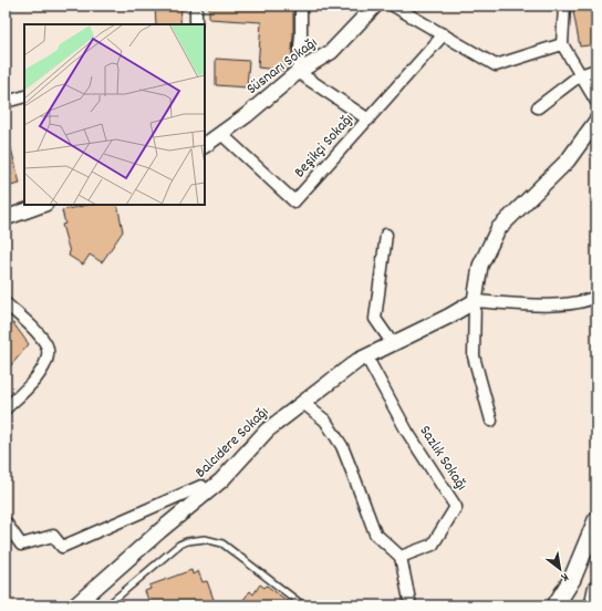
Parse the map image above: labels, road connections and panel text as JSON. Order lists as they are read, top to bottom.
{
  "streets": {
    "street": [
      "Süsnarı Sokağı",
      "Beşikçi Sokağı",
      "Balcıdere Sokağı",
      "Sazlık Sokağı"
    ]
  },
  "crossings": [
    ["Süsnarı Sokağı", "Beşikçi Sokağı"],
    ["Balcıdere Sokağı", "Sazlık Sokağı"]
  ],
  "north": "bottom right"
}
